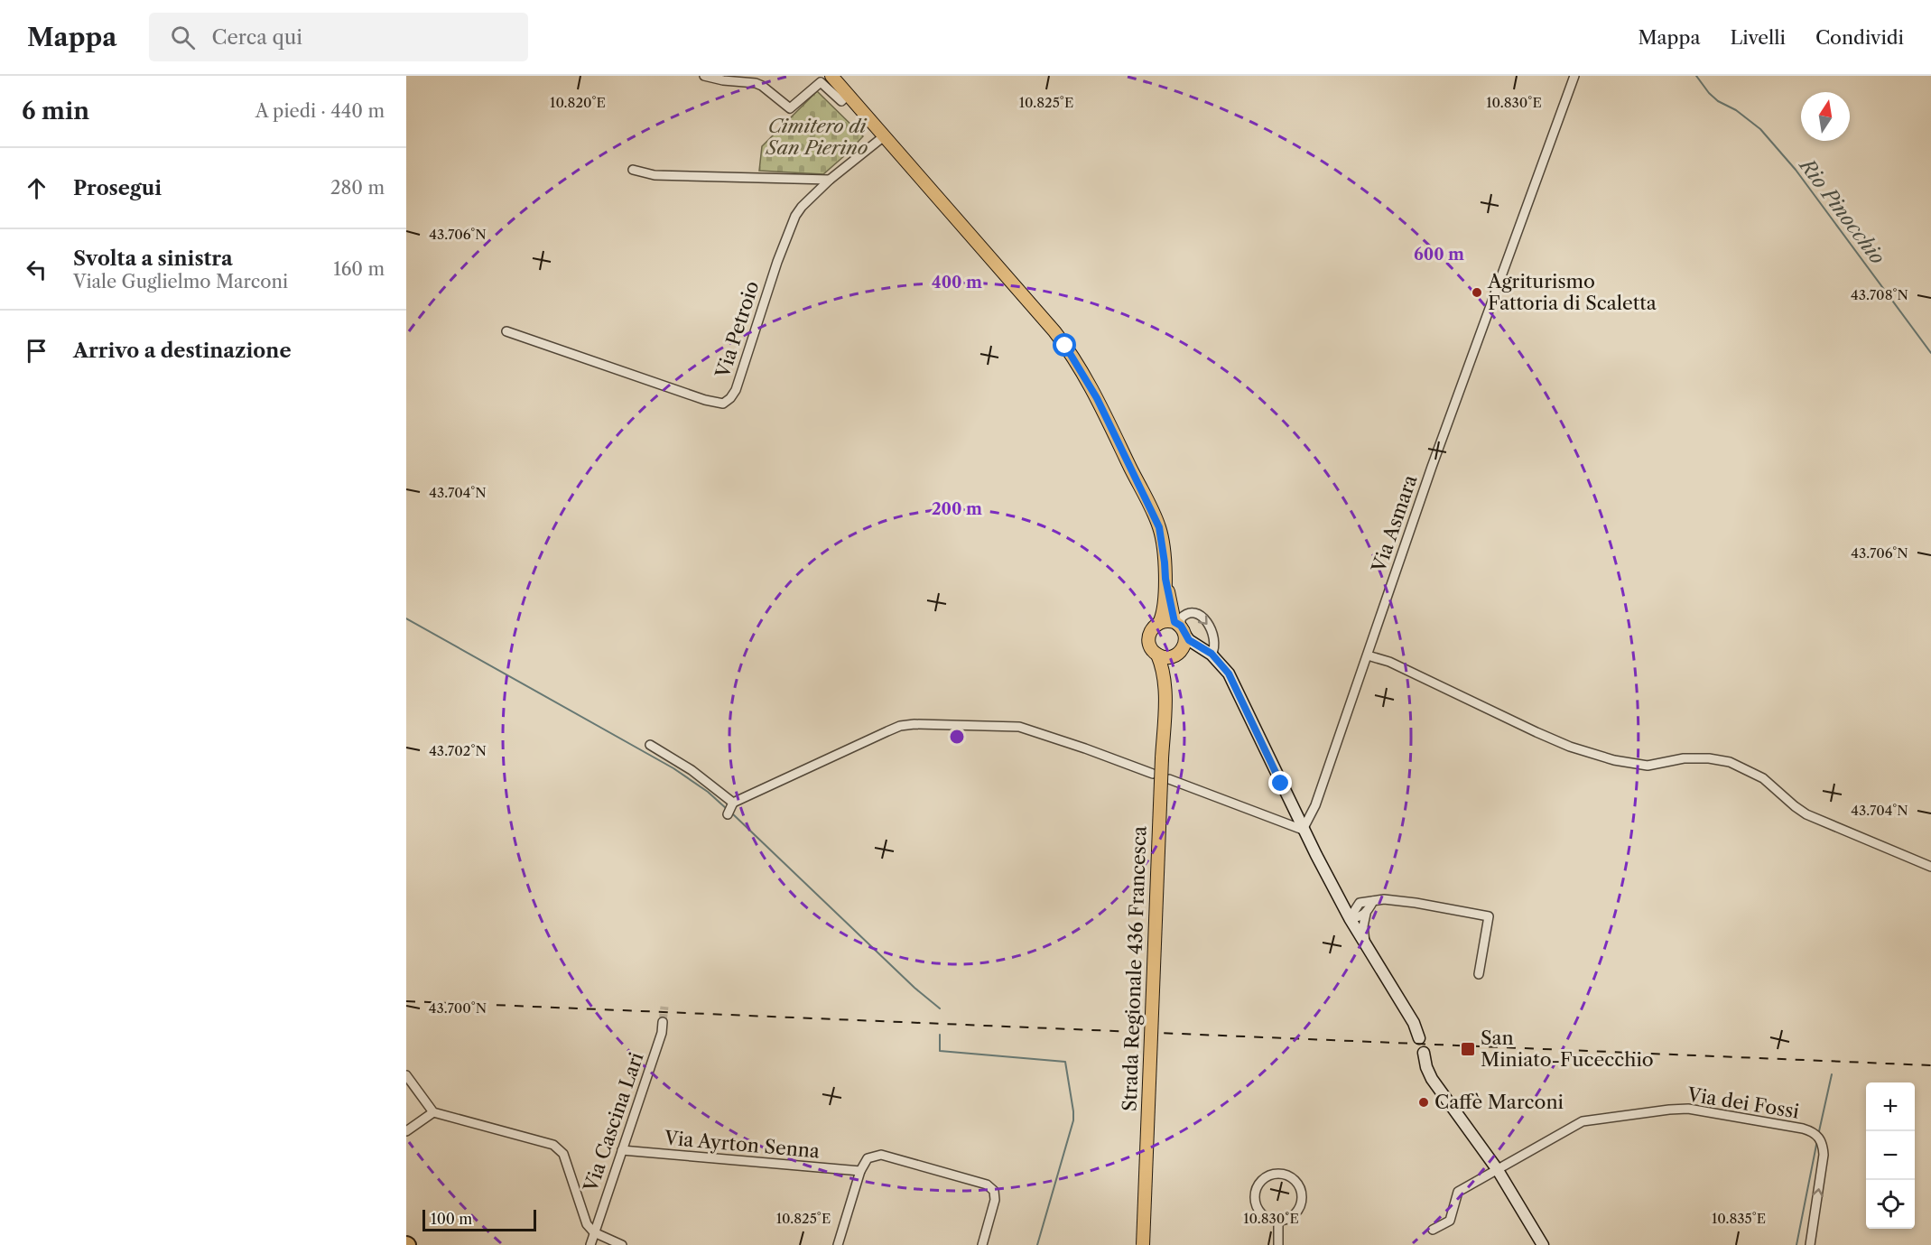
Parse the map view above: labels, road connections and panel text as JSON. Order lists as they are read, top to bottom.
{
  "streets": {
    "main road": ["Strada Regionale 436 Francesca"],
    "street": [
      "Via Petroio",
      "Via Asmara",
      "Via dei Fossi",
      "Via Cascina Lari",
      "Via Ayrton Senna"
    ]
  },
  "crossings": [
    ["Via Petroio", "Strada Regionale 436 Francesca"],
    ["Via Cascina Lari", "Via Ayrton Senna"]
  ],
  "water": ["Rio Pinocchio"],
  "parks": ["Cimitero di San Pierino"],
  "places": {
    "other": ["Agriturismo Fattoria di Scaletta", "Caffè Marconi"],
    "transit": ["San Miniato-Fucecchio"]
  },
  "scale_bar": "100 m",
  "north": "top",
  "page": {
    "header": "Mappa",
    "search": "Cerca qui",
    "nav": ["Mappa", "Livelli", "Condividi"],
    "heading": ["6 min", "A piedi · 440 m"],
    "list": [
      ["Prosegui", "280 m"],
      ["Svolta a sinistra", "Viale Guglielmo Marconi", "160 m"],
      "Arrivo a destinazione"
    ],
    "map_buttons": ["+", "−"],
    "scale": "100 m"
  },
  "coordinates": [
    "10.820°E",
    "10.825°E",
    "10.830°E",
    "43.706°N",
    "43.708°N",
    "43.704°N",
    "43.702°N",
    "43.700°N",
    "10.835°E"
  ],
  "rings": ["600 m", "400 m", "200 m"]
}
